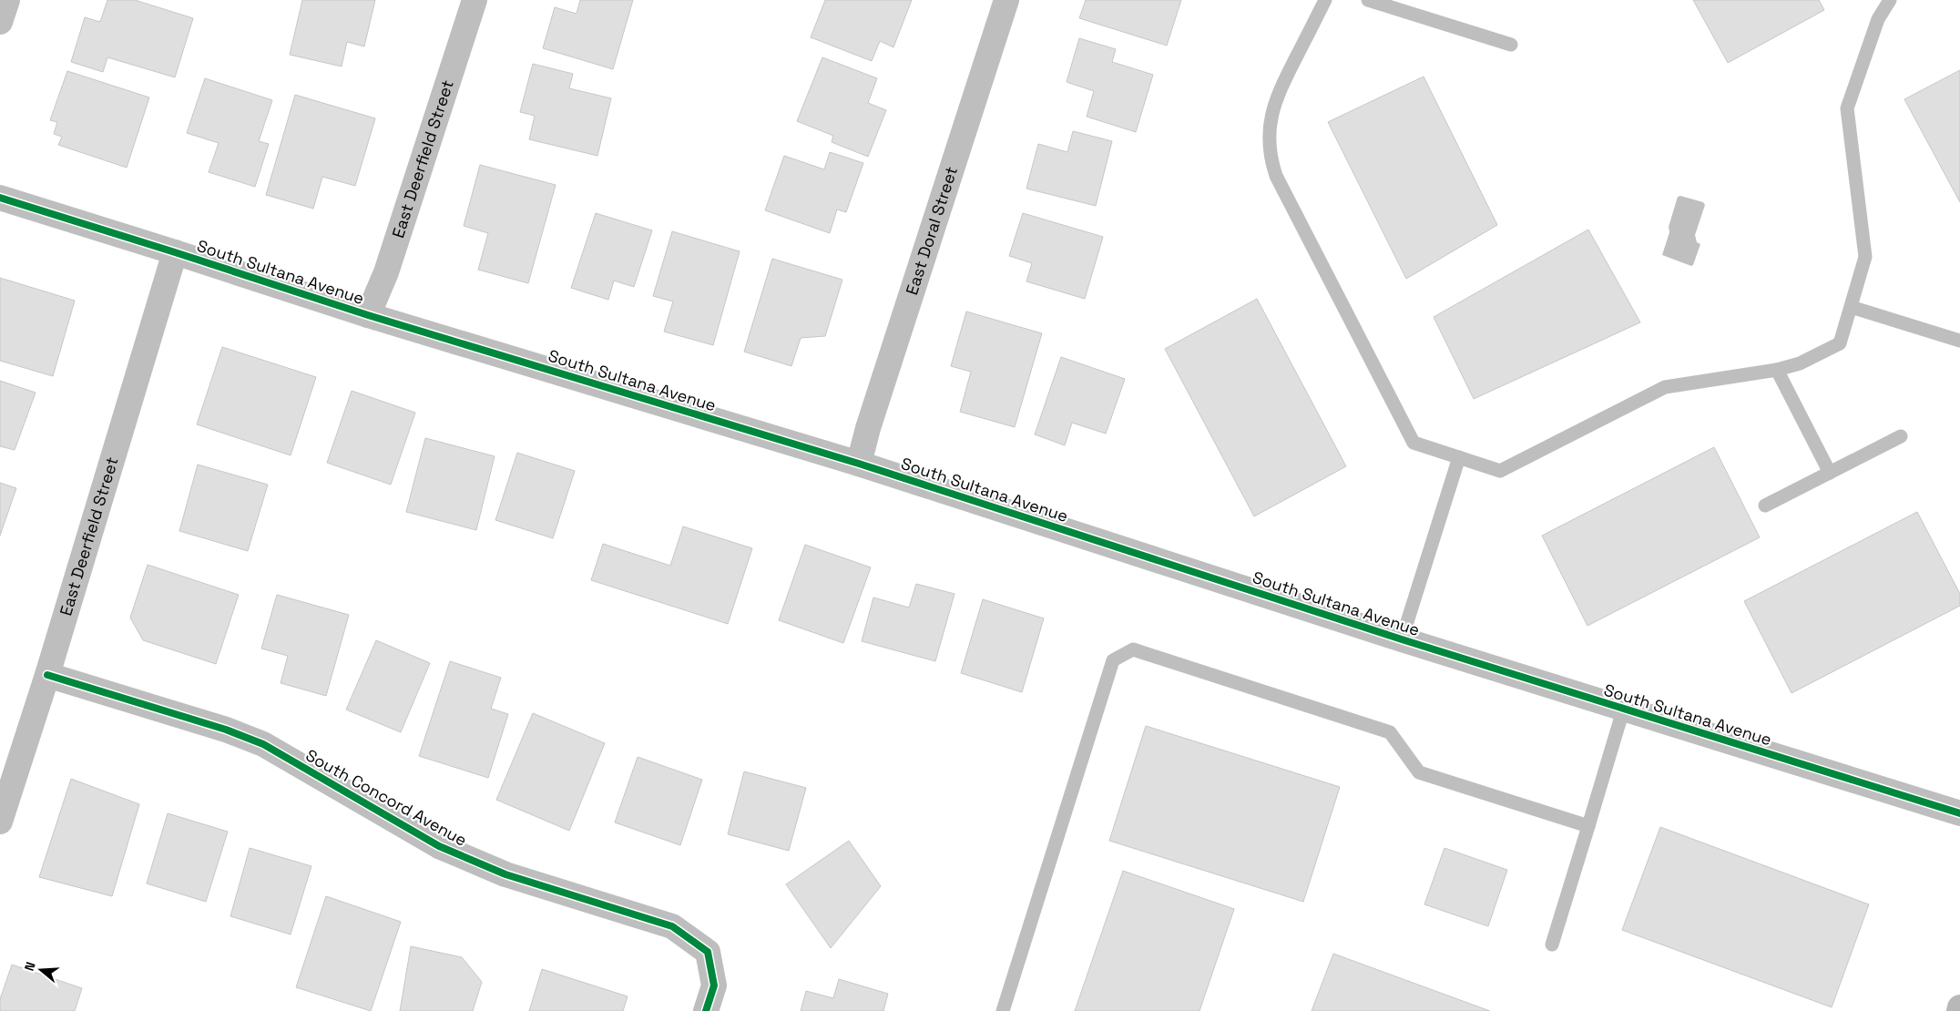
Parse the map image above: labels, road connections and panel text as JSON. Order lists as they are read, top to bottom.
{
  "streets": {
    "street": [
      "East Deerfield Street",
      "East Doral Street",
      "South Sultana Avenue",
      "South Concord Avenue"
    ]
  },
  "crossings": [
    ["East Deerfield Street", "South Sultana Avenue"],
    ["East Deerfield Street", "South Concord Avenue"],
    ["East Doral Street", "South Sultana Avenue"]
  ],
  "north": "left"
}
